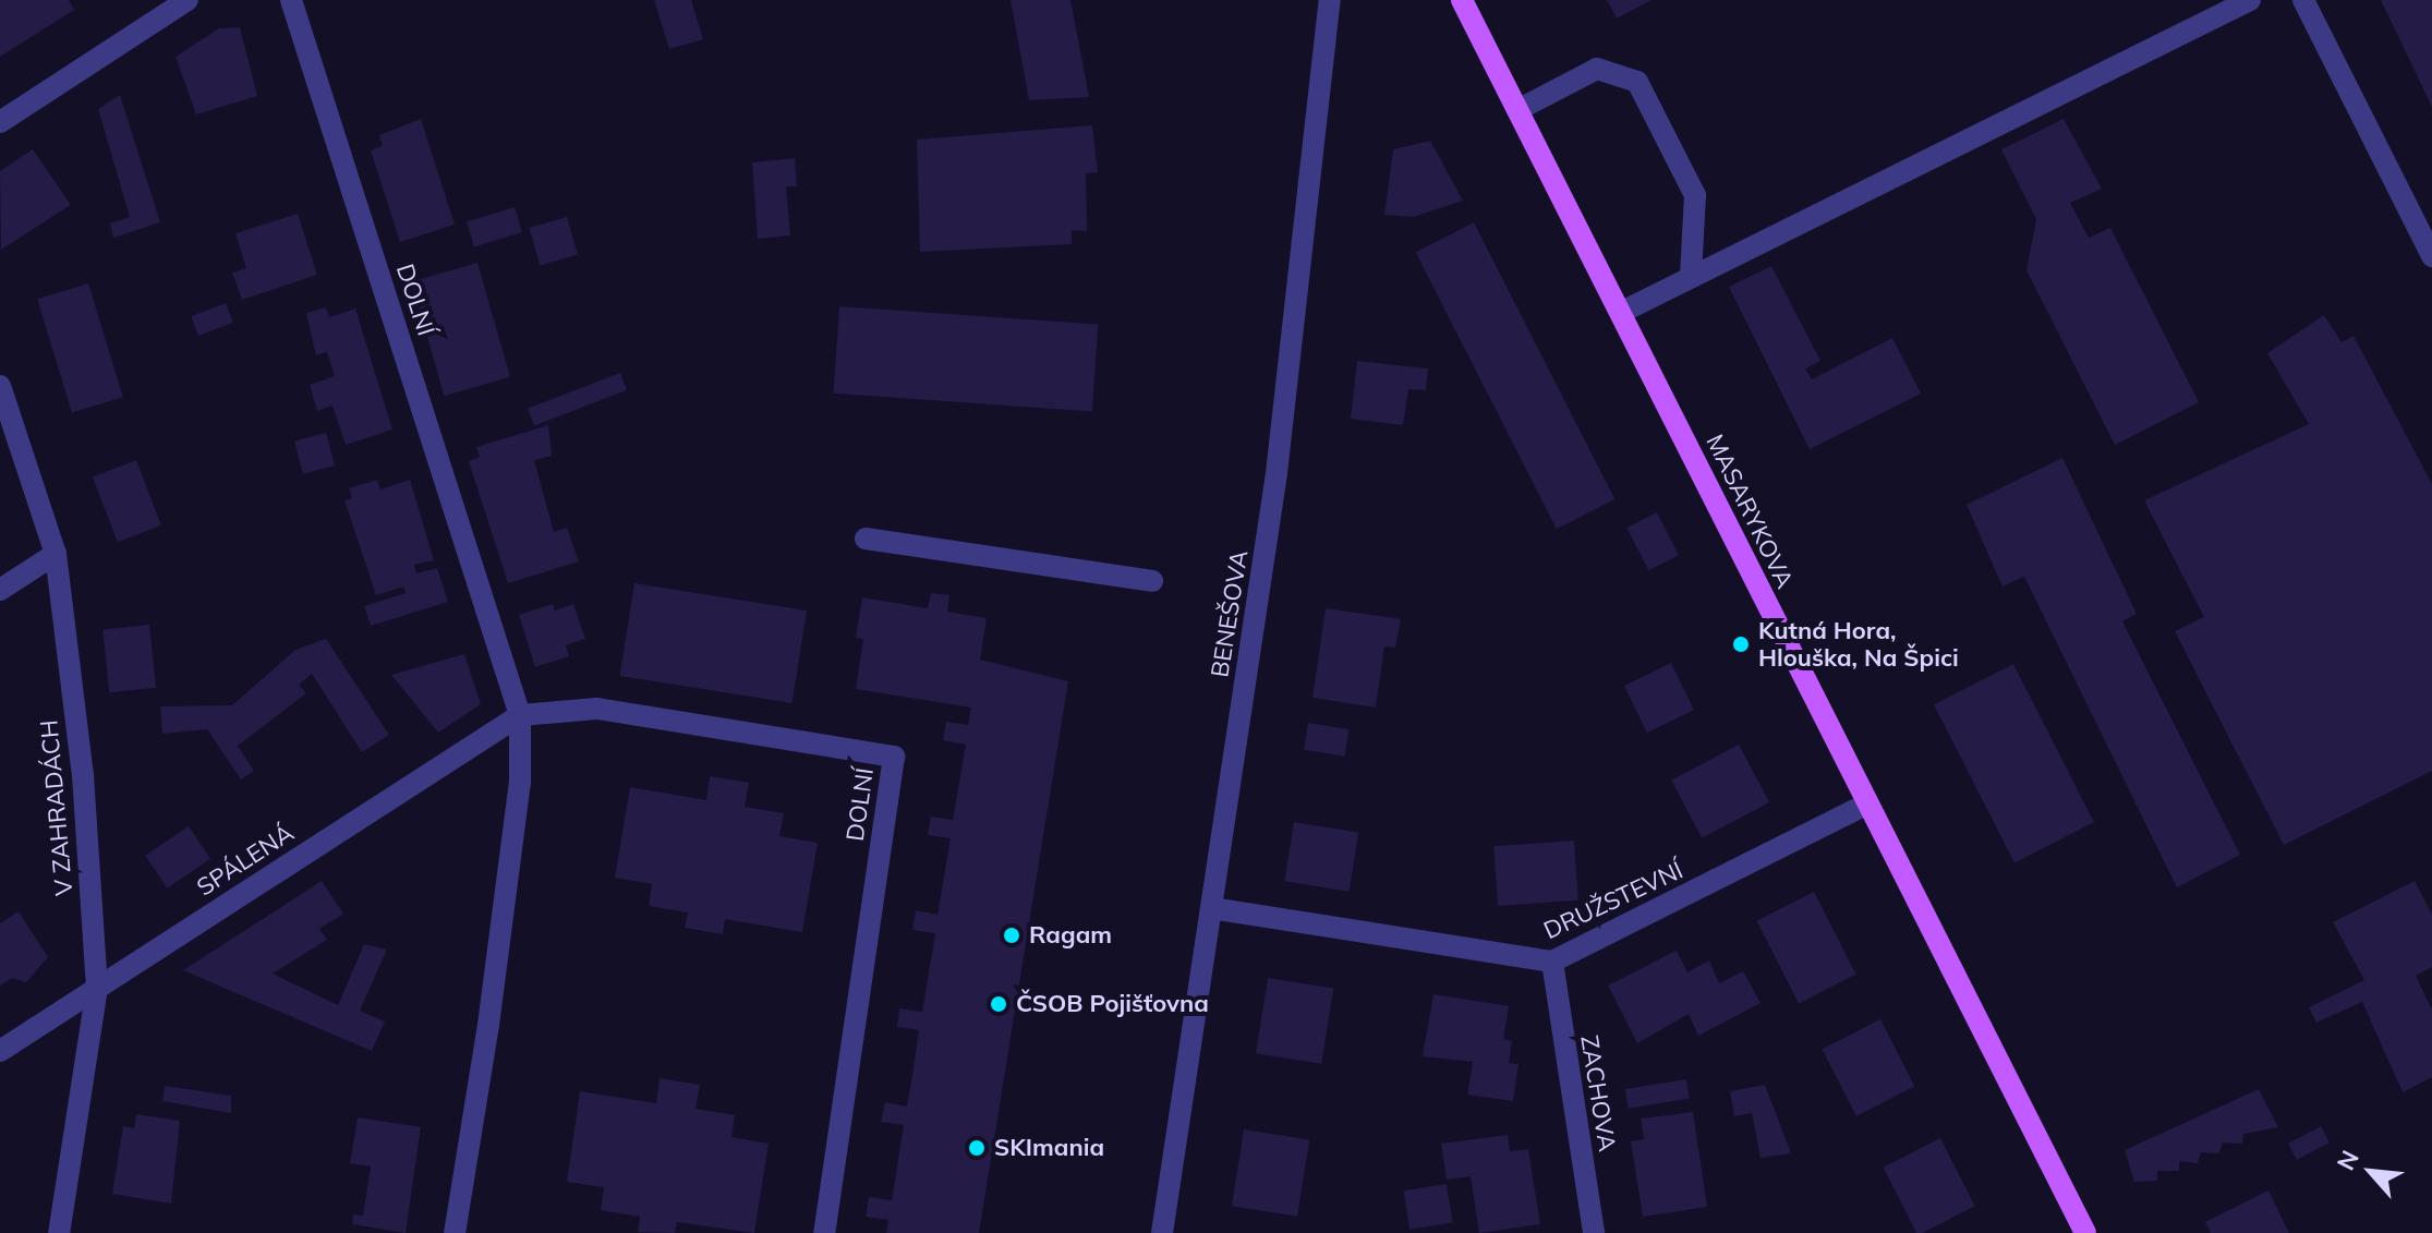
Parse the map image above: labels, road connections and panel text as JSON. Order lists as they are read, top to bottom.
{
  "streets": {
    "main road": ["MASARYKOVA"],
    "street": [
      "DOLNÍ",
      "BENEŠOVA",
      "V ZAHRADÁCH",
      "SPÁLENÁ",
      "DRUŽSTEVNÍ",
      "ZACHOVA"
    ]
  },
  "crossings": [
    ["DOLNÍ", "SPÁLENÁ"],
    ["MASARYKOVA", "DRUŽSTEVNÍ"],
    ["BENEŠOVA", "DRUŽSTEVNÍ"],
    ["V ZAHRADÁCH", "SPÁLENÁ"],
    ["DRUŽSTEVNÍ", "ZACHOVA"]
  ],
  "places": [
    "Kutná Hora, Hlouška, Na Špici",
    "Ragam",
    "ČSOB Pojišťovna",
    "SKImania"
  ],
  "north": "top left"
}
